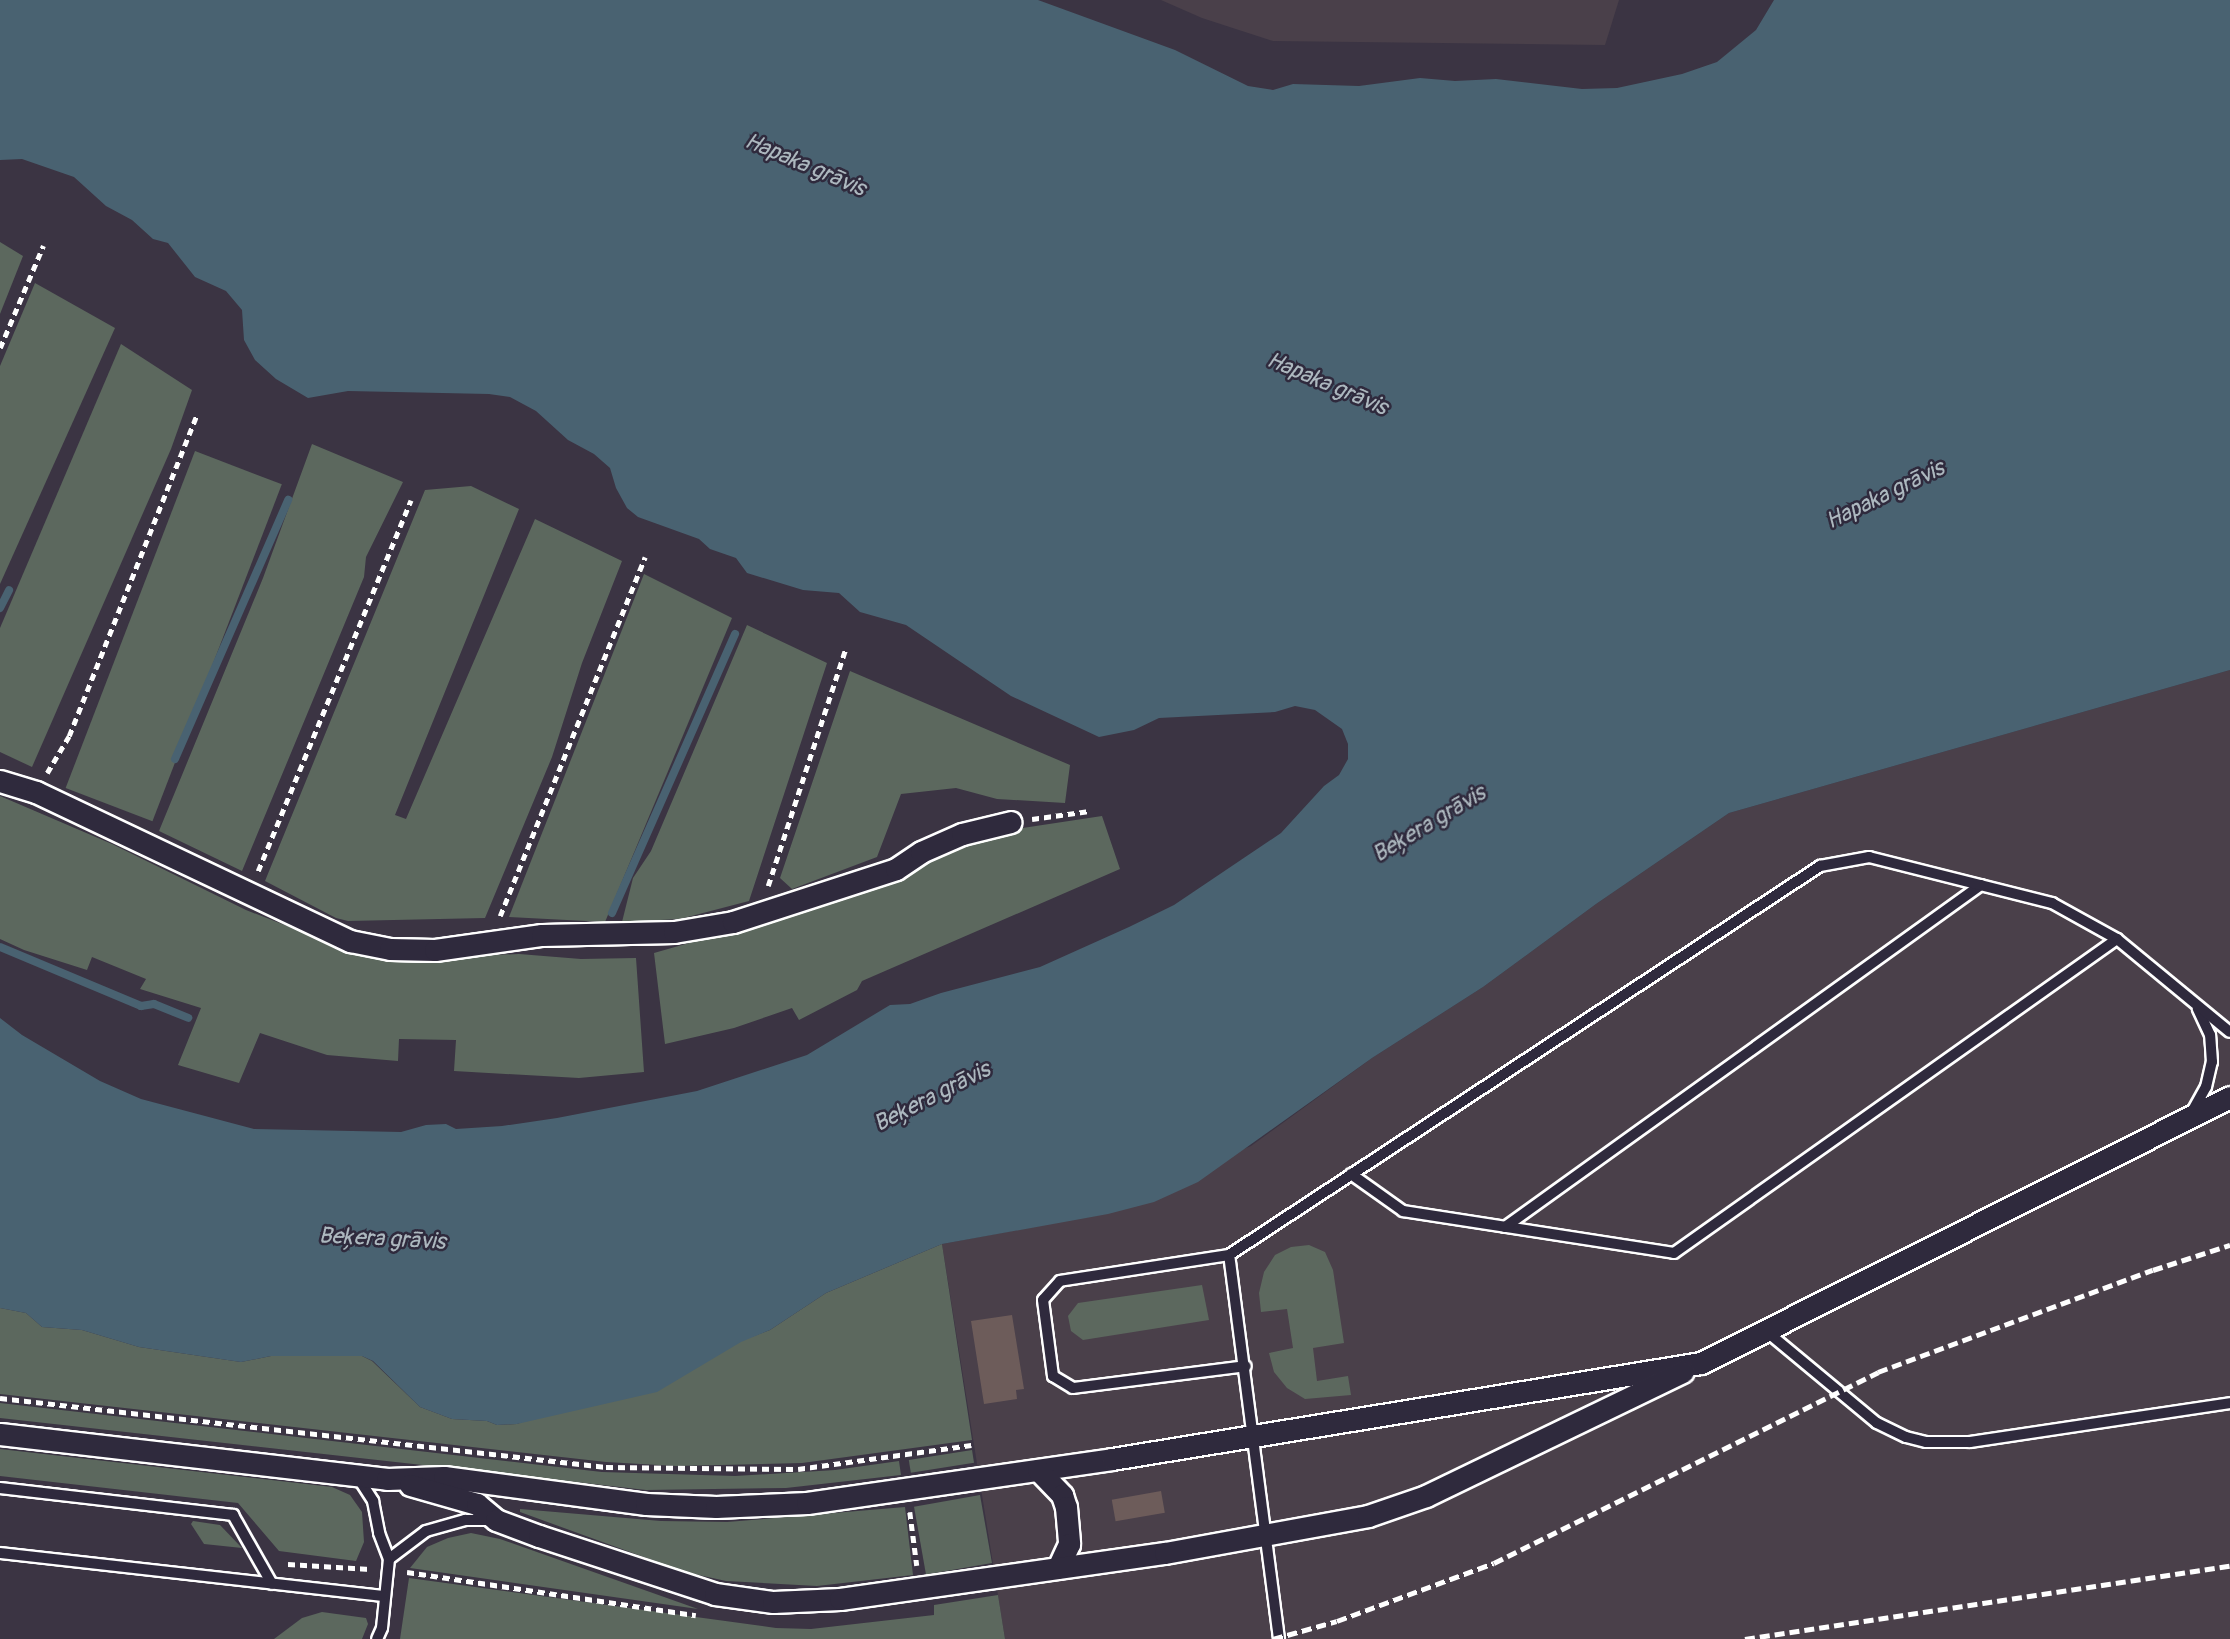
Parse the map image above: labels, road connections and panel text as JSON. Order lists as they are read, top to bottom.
{
  "water": ["Hapaka grāvis", "Beķera grāvis"]
}
